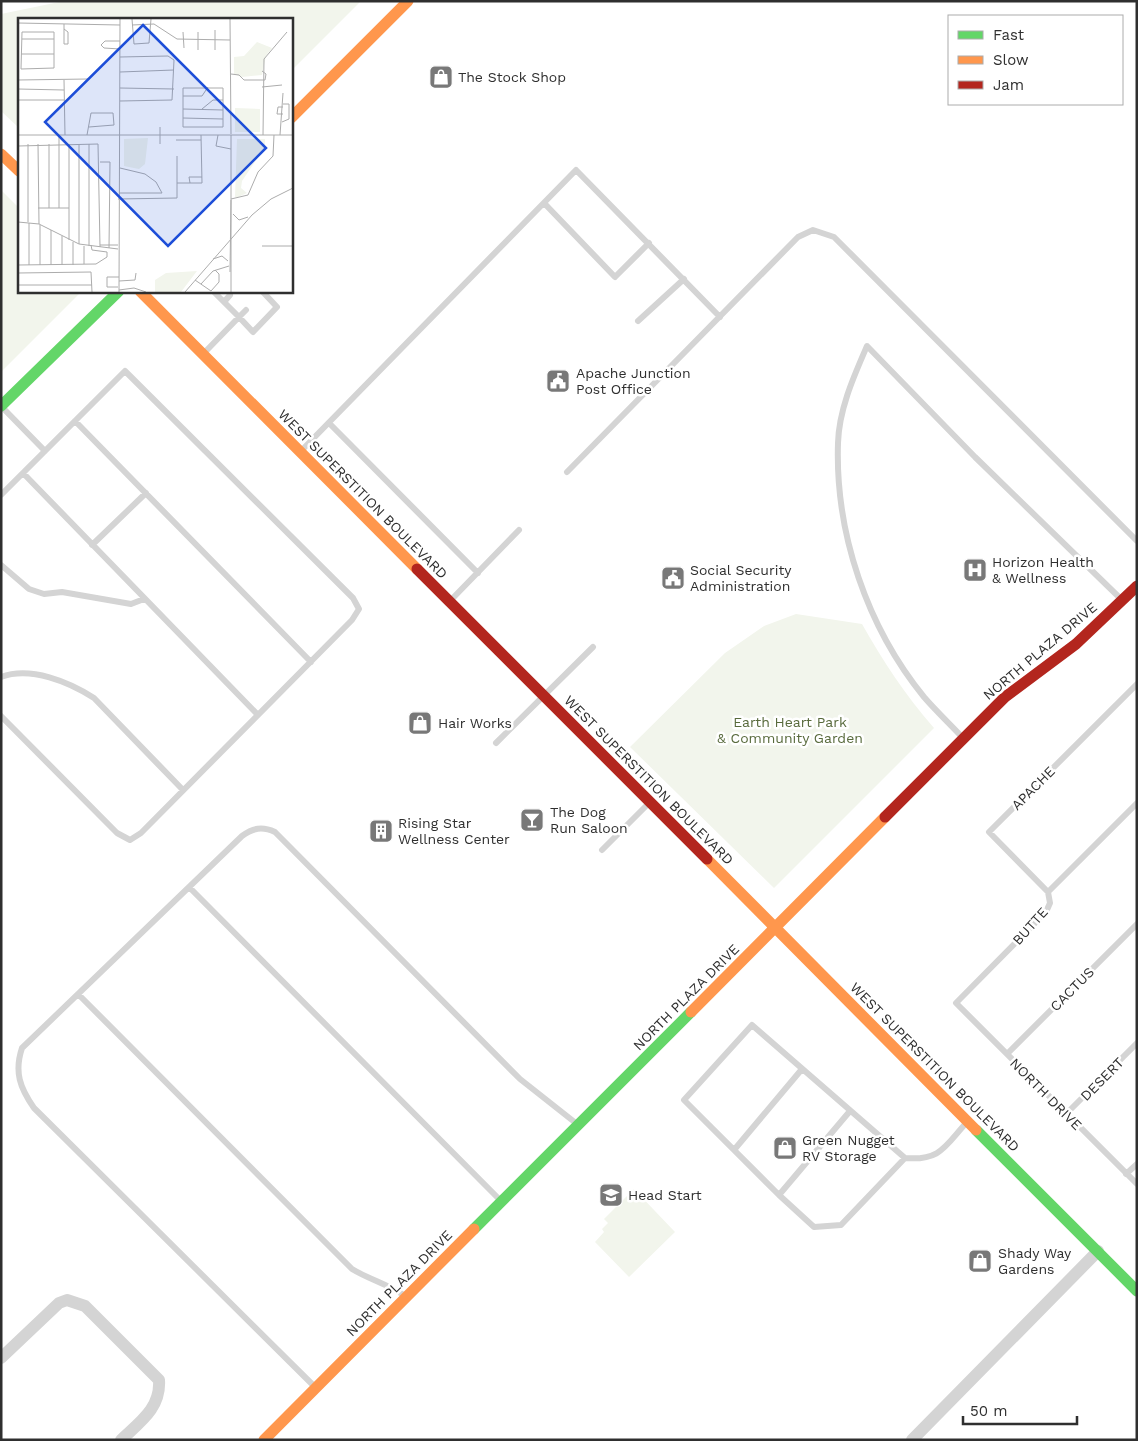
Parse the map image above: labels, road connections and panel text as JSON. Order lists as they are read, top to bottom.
{
  "streets": {
    "main road": ["WEST SUPERSTITION BOULEVARD", "NORTH PLAZA DRIVE"],
    "lane": [
      "APACHE",
      "BUTTE",
      "CACTUS",
      "DESERT",
      "NORTH DRIVE"
    ]
  },
  "crossings": [
    ["WEST SUPERSTITION BOULEVARD", "NORTH PLAZA DRIVE"],
    ["APACHE", "BUTTE"],
    ["BUTTE", "NORTH DRIVE"],
    ["CACTUS", "NORTH DRIVE"],
    ["DESERT", "NORTH DRIVE"]
  ],
  "parks": ["Earth Heart Park & Community Garden"],
  "places": {
    "shop": [
      "The Stock Shop",
      "Hair Works",
      "Green Nugget RV Storage",
      "Shady Way Gardens"
    ],
    "public building": ["Apache Junction Post Office", "Social Security Administration"],
    "hospital": ["Horizon Health & Wellness"],
    "bar": ["The Dog Run Saloon"],
    "building": ["Rising Star Wellness Center"],
    "school or university": ["Head Start"]
  },
  "legend": ["Fast", "Slow", "Jam"],
  "scale_bar": "50 m"
}
